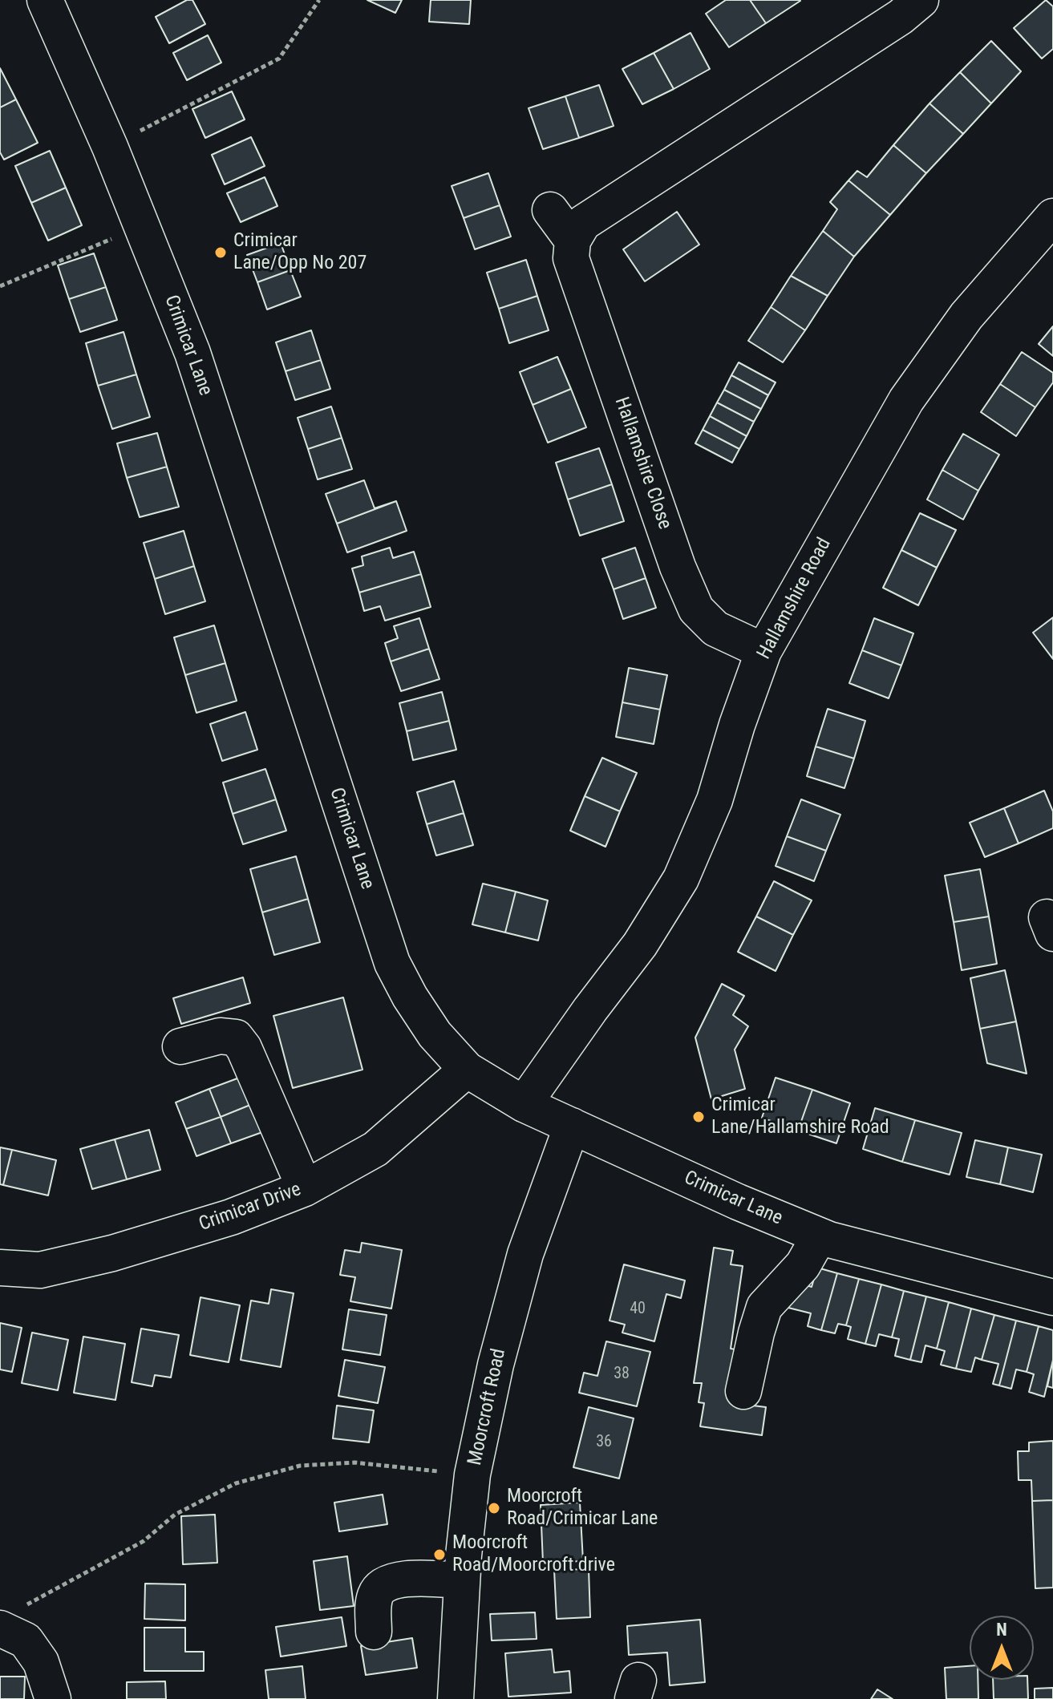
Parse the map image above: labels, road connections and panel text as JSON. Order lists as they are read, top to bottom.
{
  "streets": {
    "street": [
      "Crimicar Lane",
      "Hallamshire Close",
      "Hallamshire Road",
      "Crimicar Drive",
      "Moorcroft Road"
    ]
  },
  "crossings": [
    ["Crimicar Lane", "Hallamshire Road"],
    ["Crimicar Lane", "Crimicar Drive"],
    ["Crimicar Lane", "Moorcroft Road"],
    ["Hallamshire Close", "Hallamshire Road"]
  ],
  "places": [
    "Crimicar Lane/Opp No 207",
    "Crimicar Lane/Hallamshire Road",
    "Moorcroft Road/Crimicar Lane",
    "Moorcroft Road/Moorcroft drive"
  ],
  "house_numbers": ["40", "38", "36"],
  "north": "top"
}
